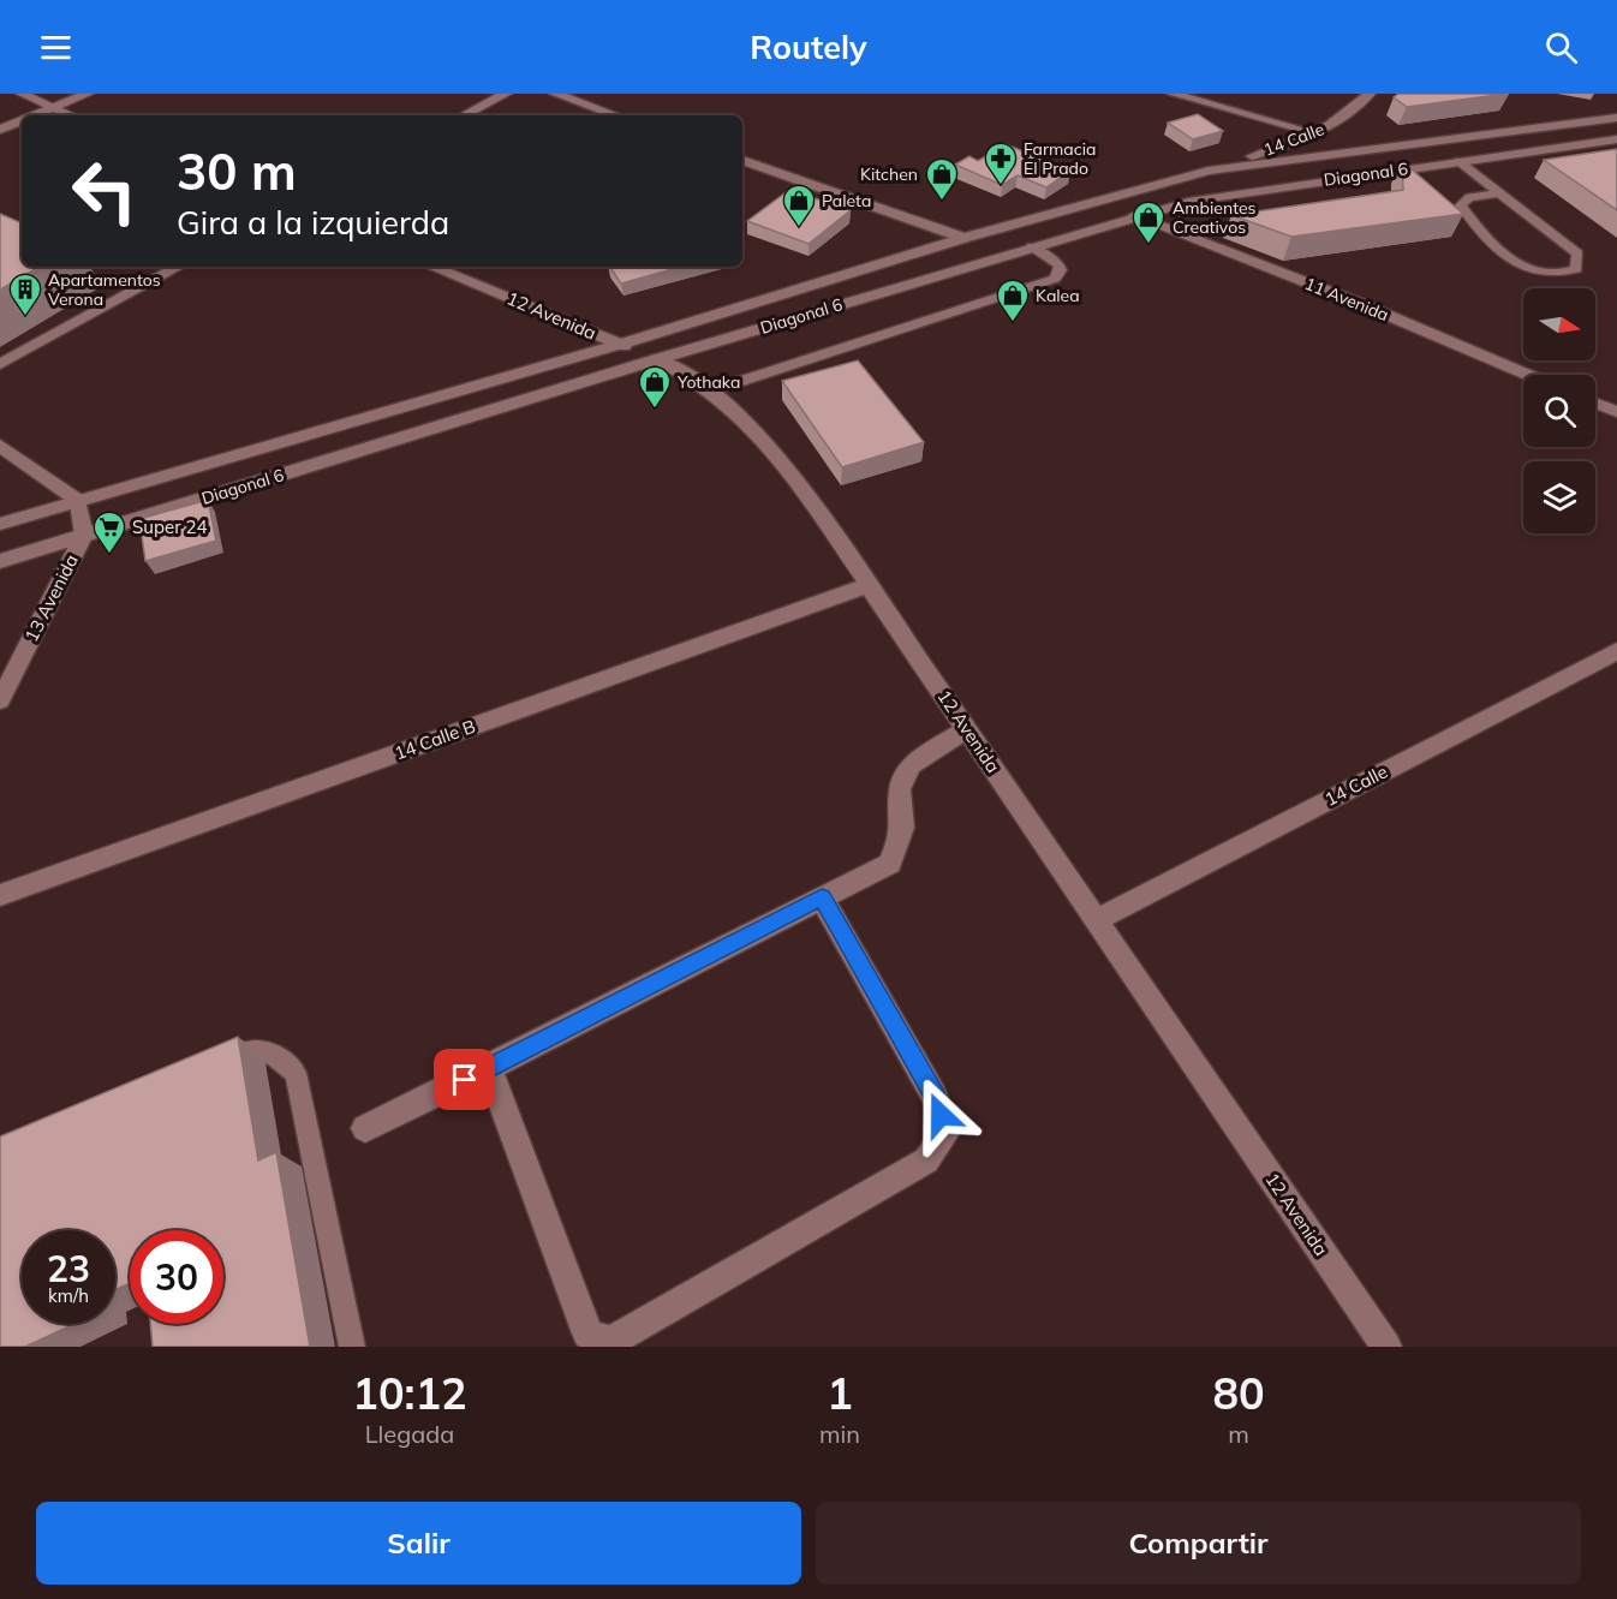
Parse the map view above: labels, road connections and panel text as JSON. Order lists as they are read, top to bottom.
{
  "streets": {
    "street": [
      "14 Calle",
      "Diagonal 6",
      "11 Avenida",
      "12 Avenida",
      "13 Avenida",
      "14 Calle B"
    ]
  },
  "crossings": [
    ["14 Calle", "Diagonal 6"],
    ["14 Calle", "12 Avenida"],
    ["Diagonal 6", "11 Avenida"],
    ["Diagonal 6", "12 Avenida"],
    ["Diagonal 6", "13 Avenida"],
    ["12 Avenida", "14 Calle B"]
  ],
  "places": {
    "pharmacy": ["Farmacia El Prado"],
    "shop": [
      "Kitchen",
      "Paleta",
      "Ambientes Creativos",
      "Kalea",
      "Yothaka"
    ],
    "building": ["Apartamentos Verona"],
    "supermarket": ["Super 24"]
  },
  "north": "right",
  "page": {
    "header": "Routely",
    "turn": ["30 m", "Gira a la izquierda"],
    "speed": "23 km/h",
    "limit": "30",
    "eta": [
      "10:12",
      "Llegada",
      "1",
      "min",
      "80",
      "m"
    ],
    "buttons": ["Salir", "Compartir"]
  }
}
